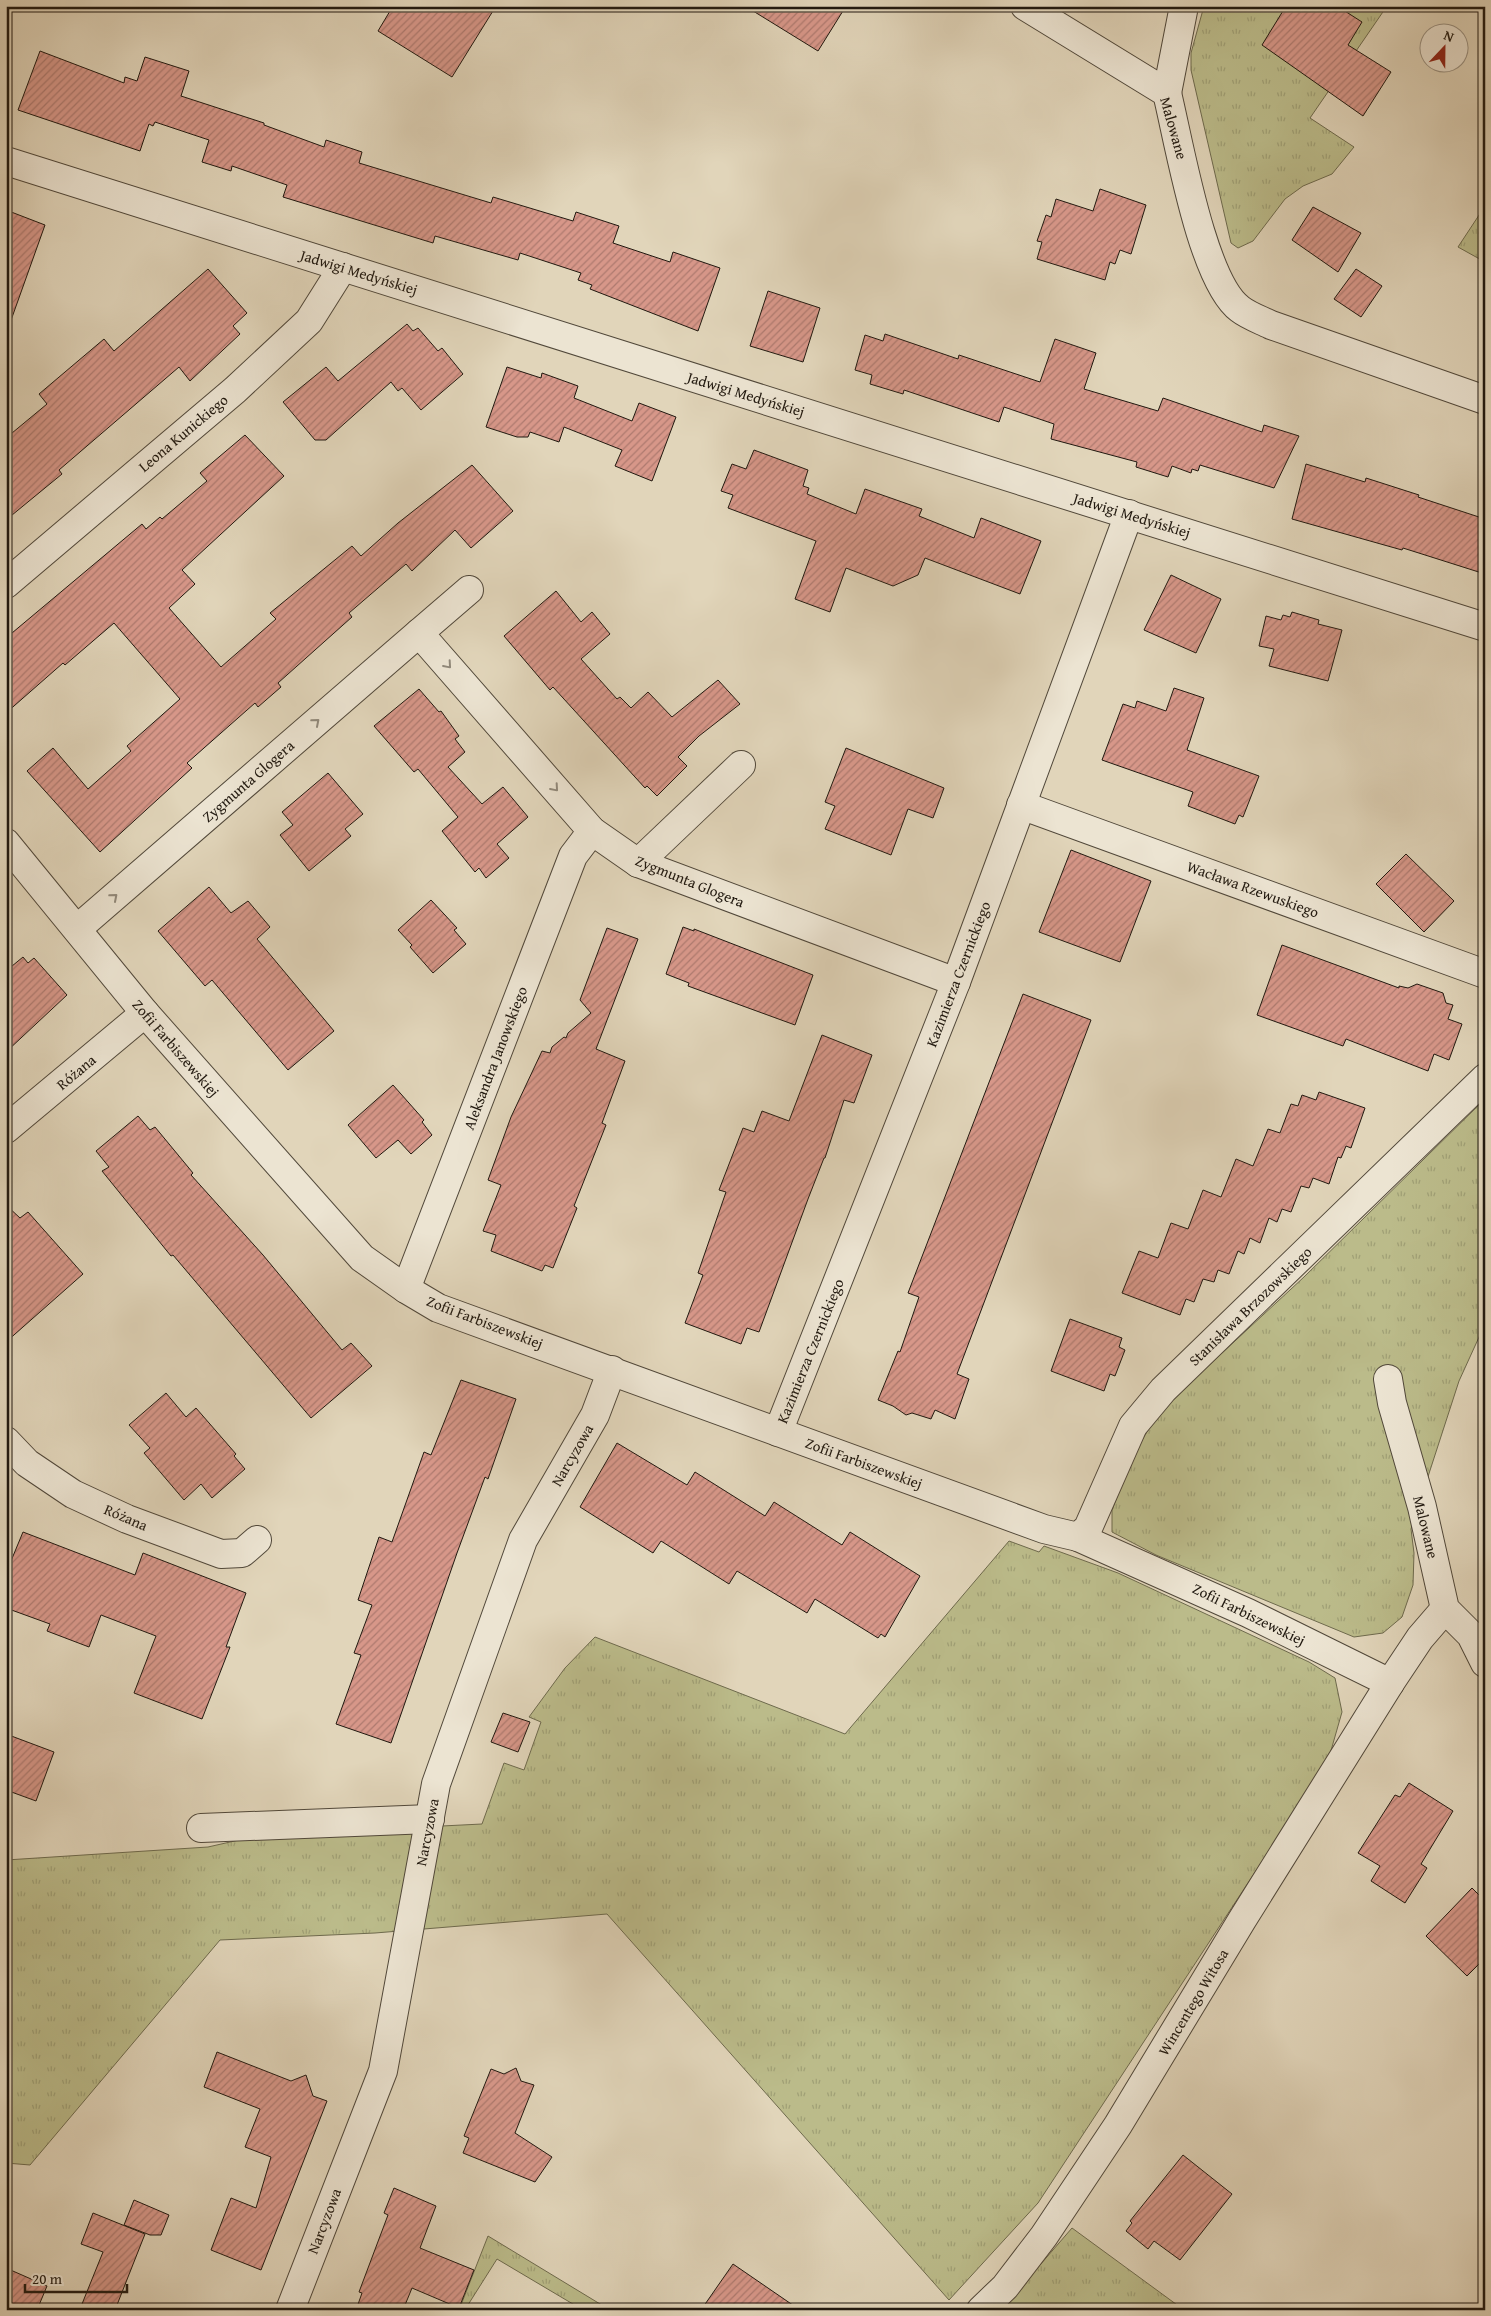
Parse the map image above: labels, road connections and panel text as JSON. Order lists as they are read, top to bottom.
{
  "streets": {
    "street": [
      "Malowane",
      "Jadwigi Medyńskiej",
      "Leona Kunickiego",
      "Zygmunta Glogera",
      "Wacława Rzewuskiego",
      "Kazimierza Czernickiego",
      "Zofii Farbiszewskiej",
      "Aleksandra Janowskiego",
      "Różana",
      "Stanisława Brzozowskiego",
      "Narcyzowa",
      "Wincentego Witosa"
    ]
  },
  "crossings": [
    ["Malowane", "Wincentego Witosa"],
    ["Jadwigi Medyńskiej", "Leona Kunickiego"],
    ["Jadwigi Medyńskiej", "Kazimierza Czernickiego"],
    ["Zygmunta Glogera", "Kazimierza Czernickiego"],
    ["Zygmunta Glogera", "Zofii Farbiszewskiej"],
    ["Zygmunta Glogera", "Aleksandra Janowskiego"],
    ["Wacława Rzewuskiego", "Kazimierza Czernickiego"],
    ["Kazimierza Czernickiego", "Zofii Farbiszewskiej"],
    ["Zofii Farbiszewskiej", "Aleksandra Janowskiego"],
    ["Zofii Farbiszewskiej", "Różana"],
    ["Zofii Farbiszewskiej", "Stanisława Brzozowskiego"],
    ["Zofii Farbiszewskiej", "Narcyzowa"],
    ["Zofii Farbiszewskiej", "Wincentego Witosa"]
  ],
  "scale_bar": "20 m",
  "north": "top"
}
